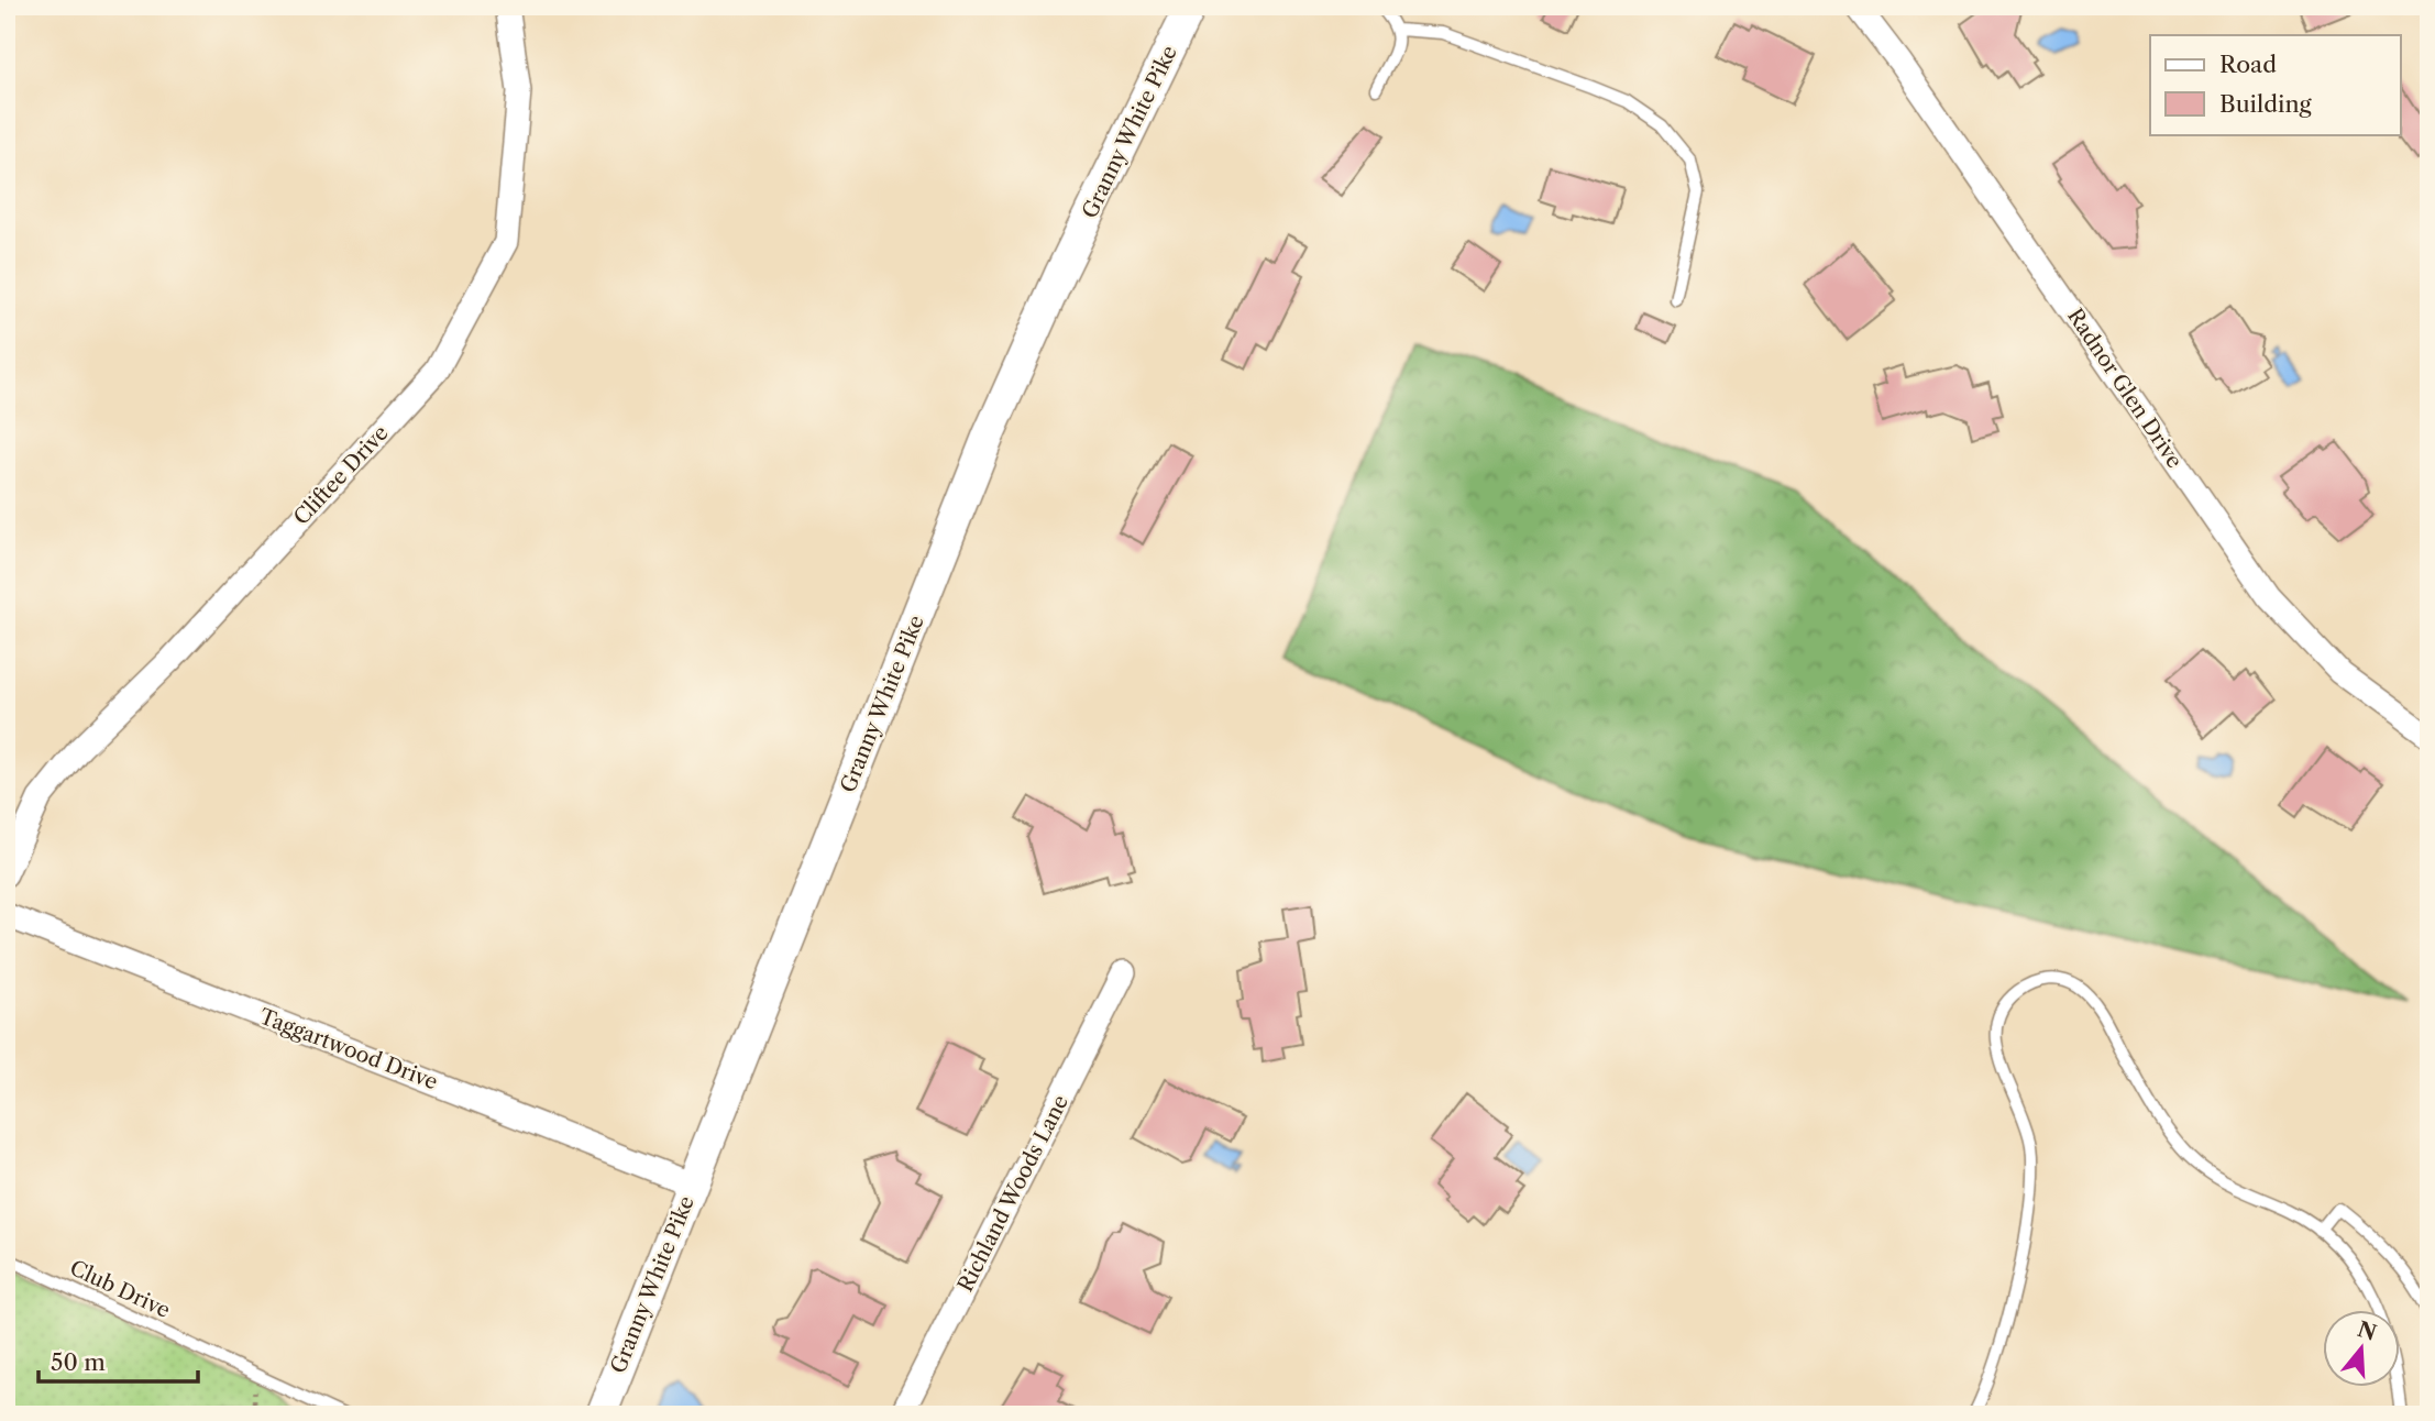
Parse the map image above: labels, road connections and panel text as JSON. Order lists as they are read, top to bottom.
{
  "streets": {
    "main road": ["Granny White Pike"],
    "street": [
      "Radnor Glen Drive",
      "Cliftee Drive",
      "Taggartwood Drive",
      "Richland Woods Lane"
    ],
    "lane": ["Club Drive"]
  },
  "crossings": [
    ["Granny White Pike", "Taggartwood Drive"]
  ],
  "legend": ["Road", "Building"],
  "scale_bar": "50 m",
  "north": "top"
}
